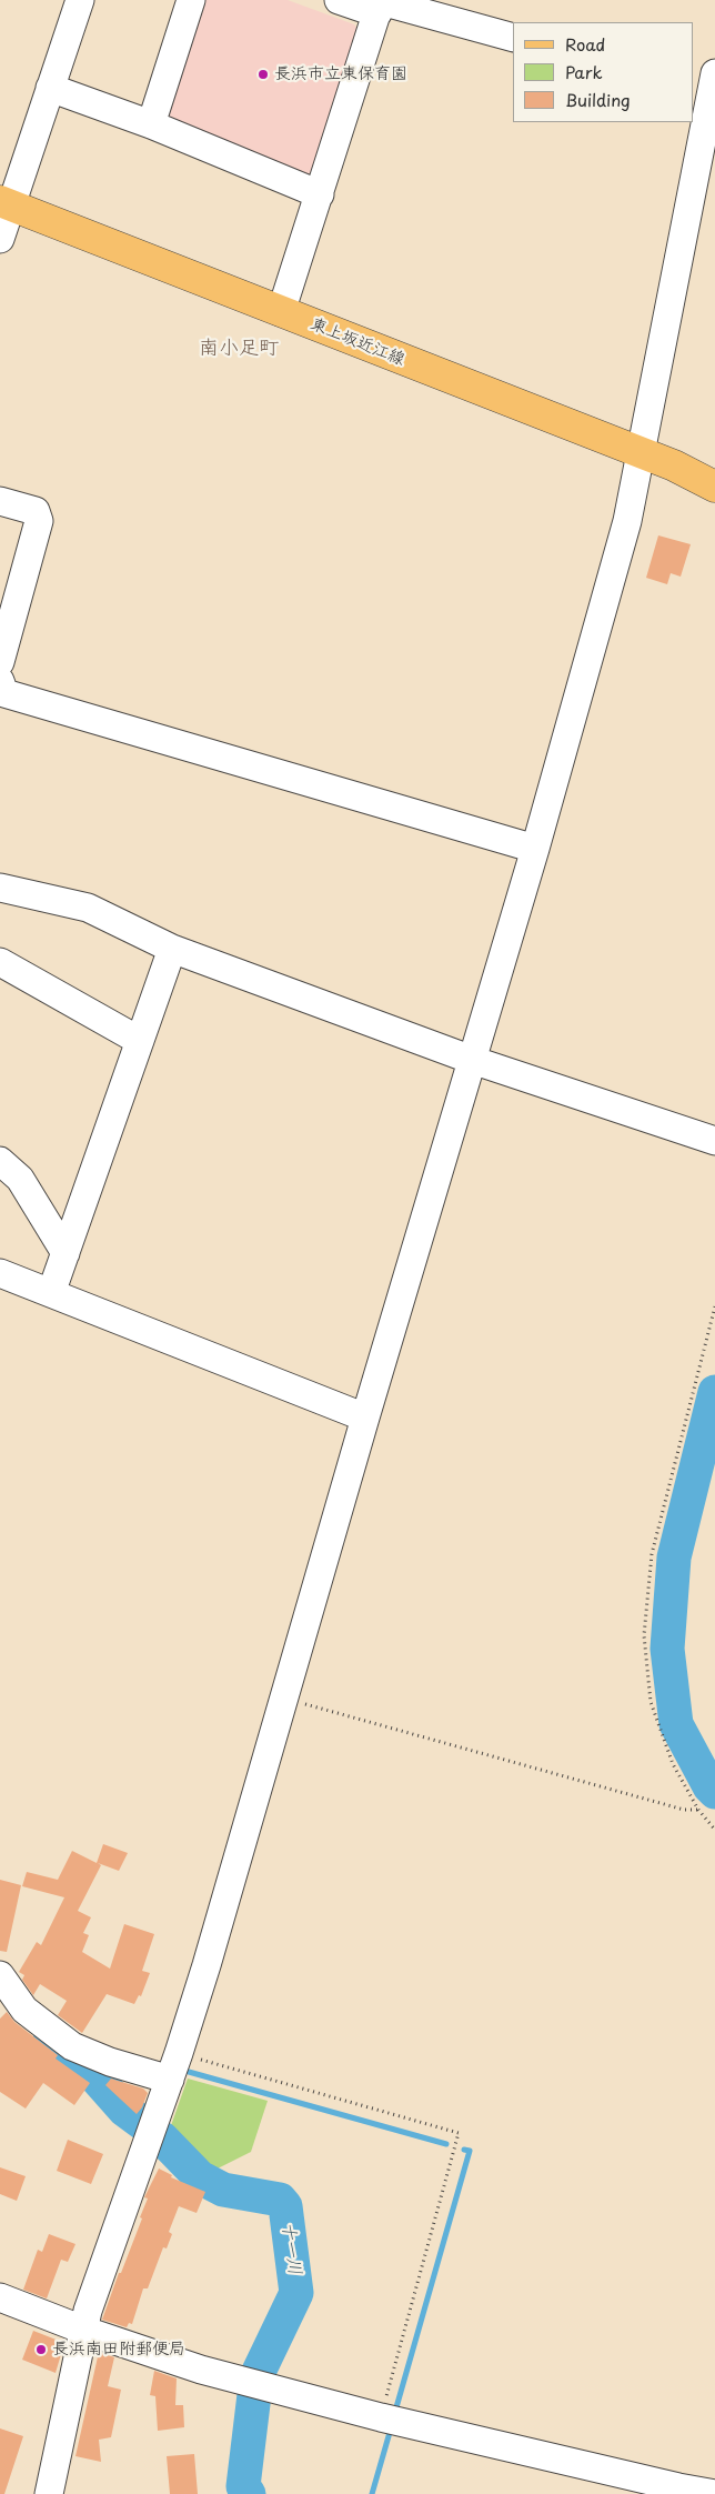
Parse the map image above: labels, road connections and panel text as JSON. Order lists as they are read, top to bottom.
{
  "streets": {
    "main road": ["東上坂近江線"]
  },
  "districts": ["南小足町"],
  "water": ["十一川"],
  "places": ["長浜市立東保育園", "長浜南田附郵便局"],
  "legend": ["Road", "Park", "Building"]
}
